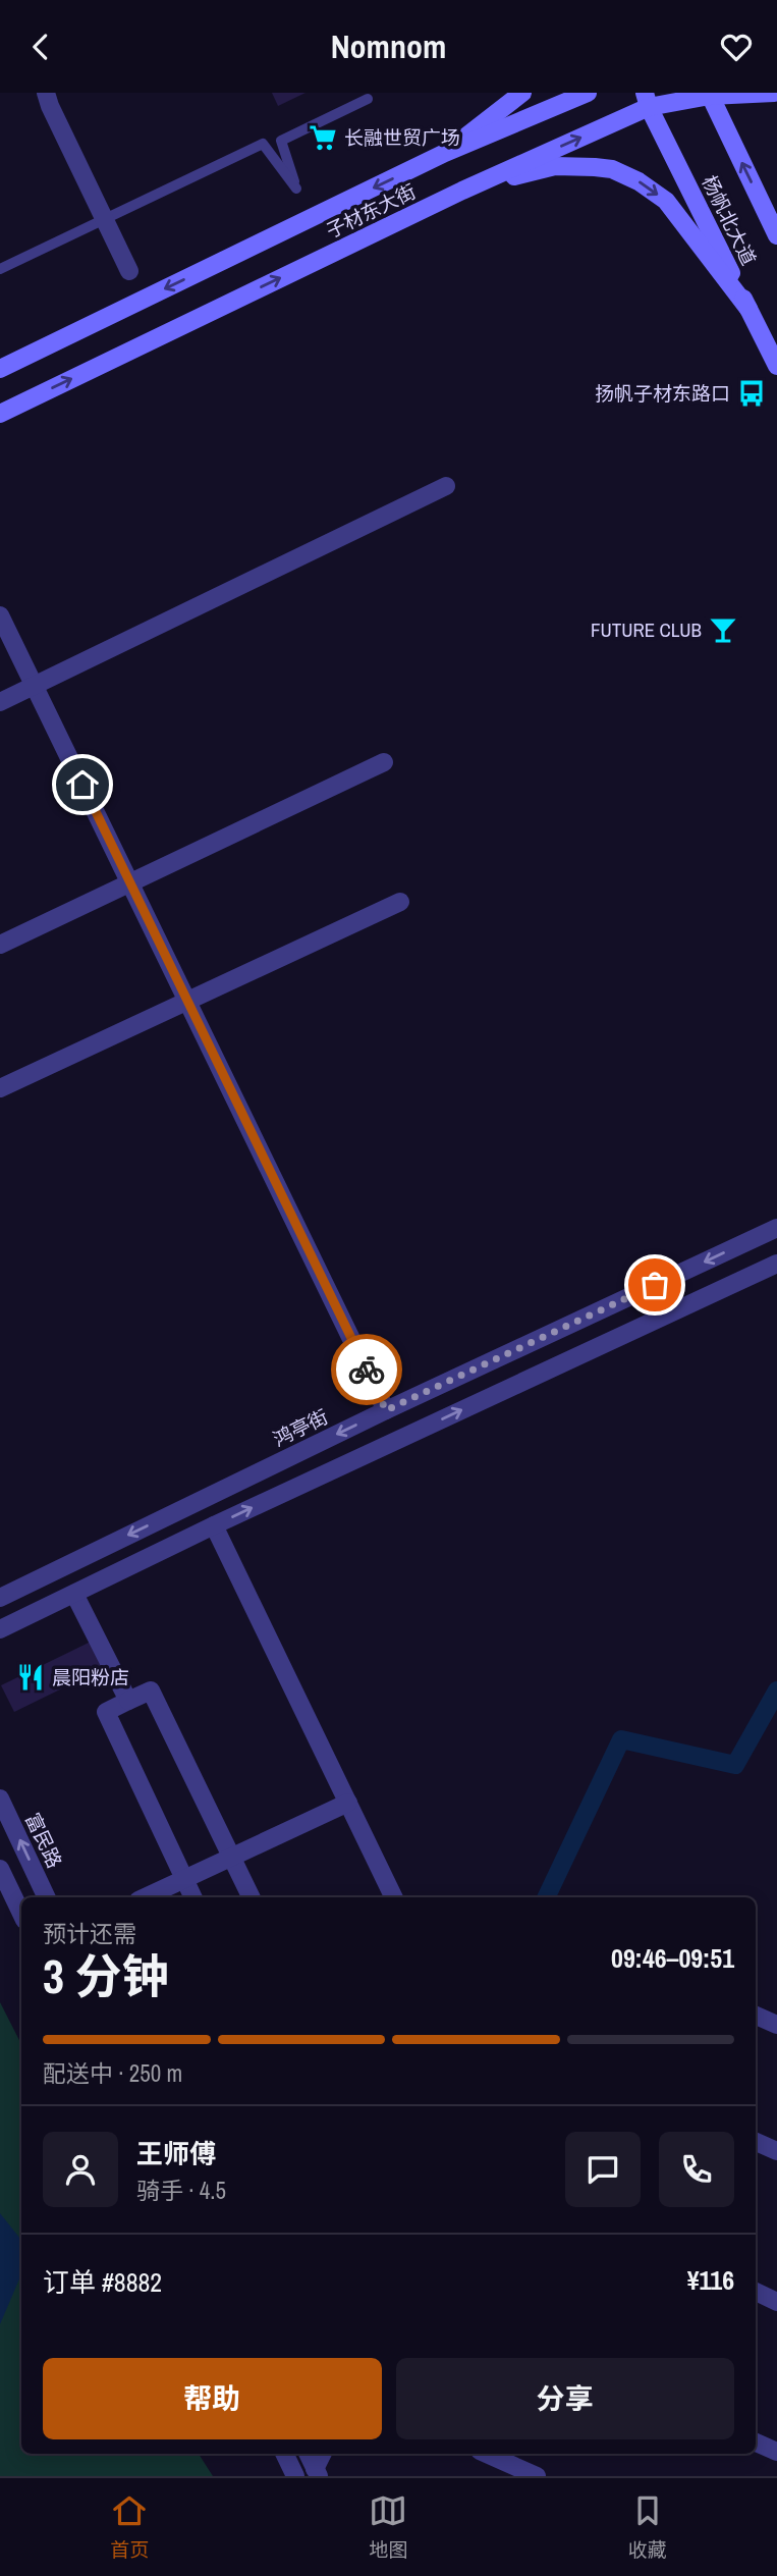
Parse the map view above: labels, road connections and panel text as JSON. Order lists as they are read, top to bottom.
{
  "streets": {
    "main road": ["子材东大街", "杨帆北大道"],
    "street": ["鸿亭街", "富民路"]
  },
  "crossings": [
    ["子材东大街", "杨帆北大道"]
  ],
  "places": {
    "supermarket": ["长融世贸广场"],
    "bus stop": ["扬帆子材东路口"],
    "bar": ["FUTURE CLUB"],
    "restaurant": ["晨阳粉店"]
  },
  "page": {
    "header": "Nomnom",
    "heading": ["3 分钟", "预计还需", "09:46–09:51"],
    "panel": [
      "王师傅",
      "骑手 · 4.5",
      "订单 #8882",
      "¥116"
    ],
    "bar": "配送中 · 250 m",
    "buttons": ["帮助", "分享"],
    "tabs": ["首页", "地图", "收藏"]
  }
}
